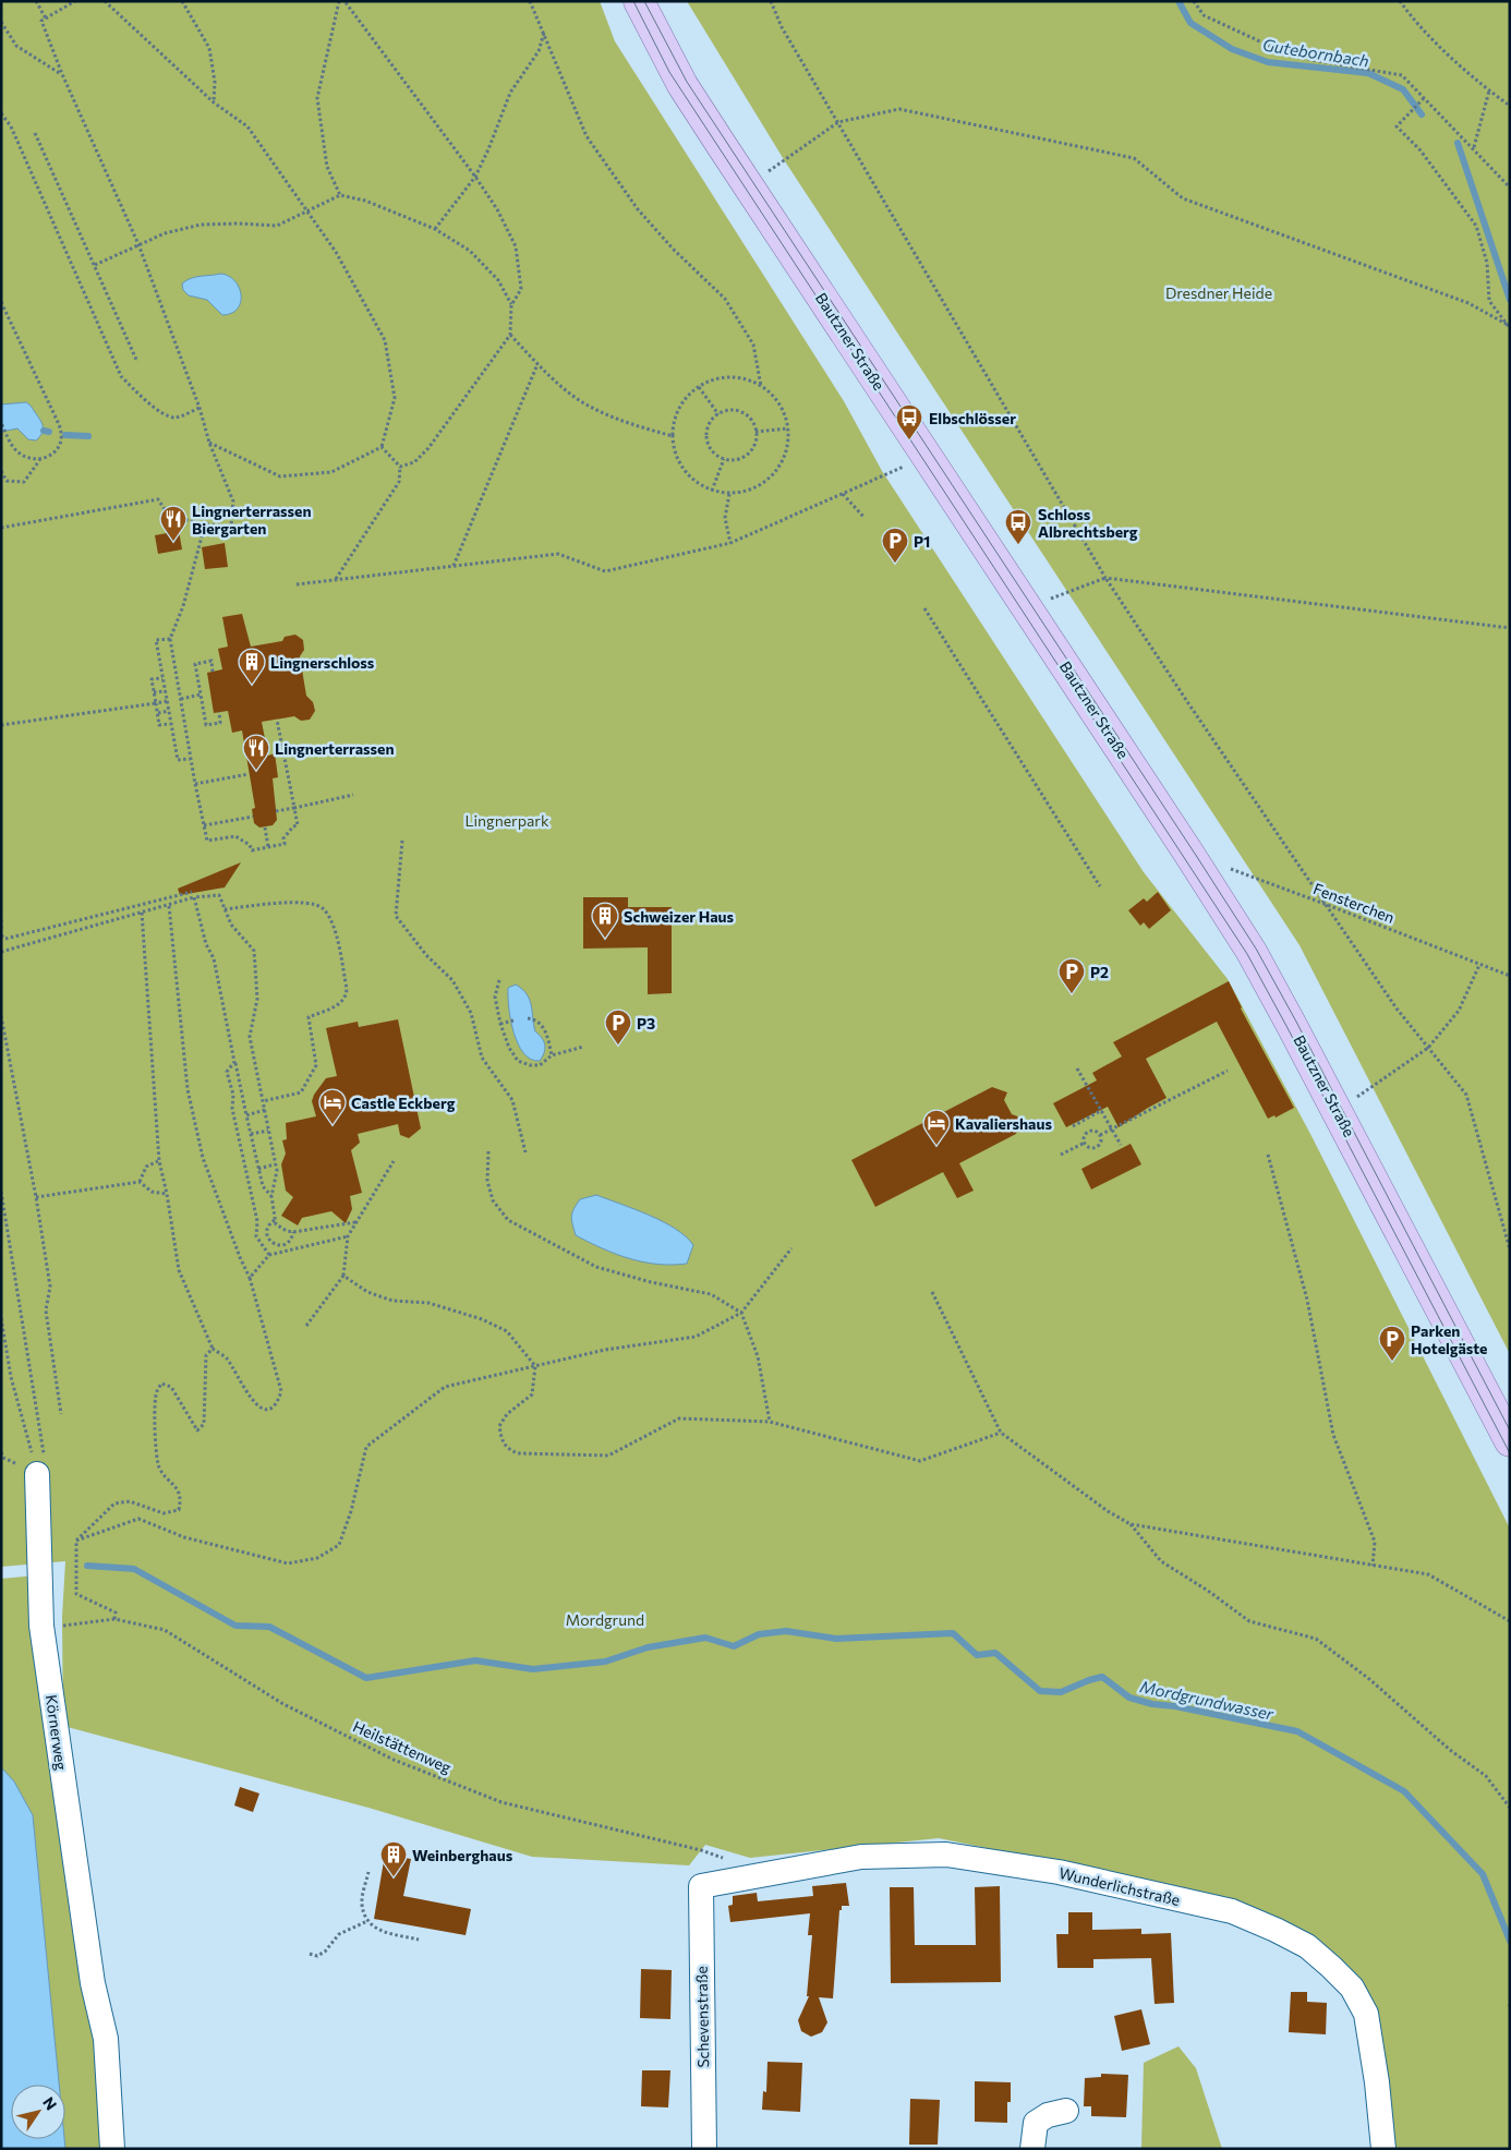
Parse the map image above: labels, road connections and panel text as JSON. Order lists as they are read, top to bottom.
{
  "streets": {
    "main road": ["Bautzner Straße"],
    "street": ["Körnerweg", "Wunderlichstraße", "Schevenstraße"],
    "path": ["Fensterchen", "Heilstättenweg"]
  },
  "crossings": [
    ["Körnerweg", "Heilstättenweg"],
    ["Wunderlichstraße", "Schevenstraße"]
  ],
  "water": ["Gutebornbach", "Mordgrundwasser"],
  "parks": ["Dresdner Heide", "Lingnerpark", "Mordgrund"],
  "places": {
    "bus stop": ["Elbschlösser", "Schloss Albrechtsberg"],
    "restaurant": ["Lingnerterrassen Biergarten", "Lingnerterrassen"],
    "parking": [
      "P1",
      "P2",
      "P3",
      "Parken Hotelgäste"
    ],
    "building": ["Lingnerschloss", "Schweizer Haus", "Weinberghaus"],
    "hotel": ["Castle Eckberg", "Kavaliershaus"]
  },
  "north": "top right"
}
